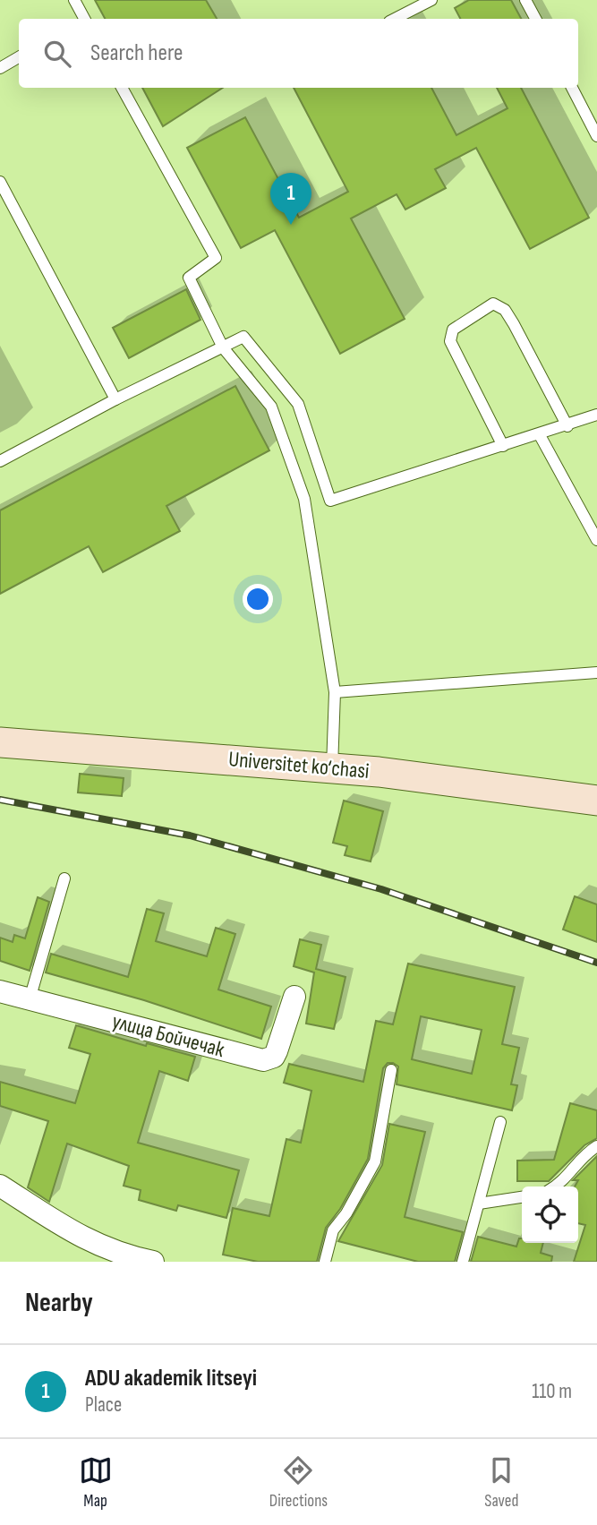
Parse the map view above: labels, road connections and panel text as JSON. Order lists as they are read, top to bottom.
{
  "streets": {
    "main road": ["Universitet kо‘chasi"],
    "street": ["улица Бойчечак"]
  },
  "page": {
    "search": "Search here",
    "pins": "1",
    "heading": "Nearby",
    "list": [
      {
        "mark": "1",
        "name": "ADU akademik litseyi",
        "note": "Place",
        "value": "110 m"
      }
    ],
    "nav": ["Map", "Directions", "Saved"]
  }
}
